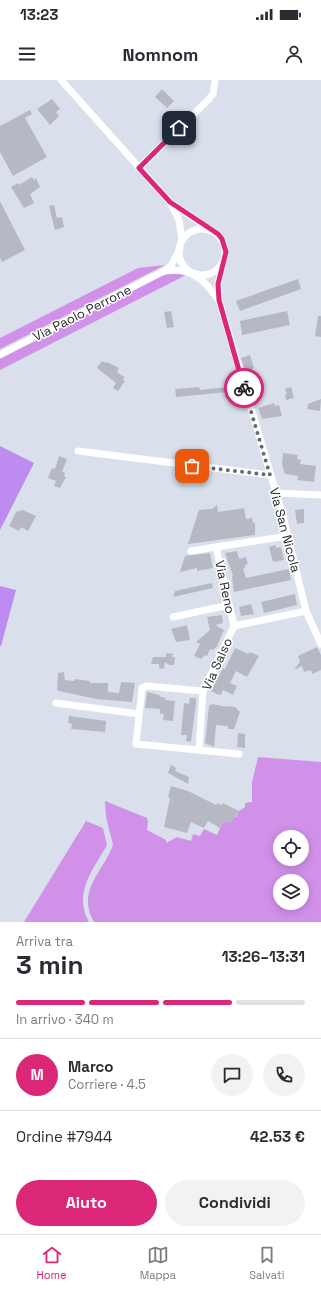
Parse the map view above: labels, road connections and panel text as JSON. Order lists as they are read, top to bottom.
{
  "streets": {
    "street": [
      "Via Paolo Perrone",
      "Via San Nicola",
      "Via Reno",
      "Via Salso"
    ]
  },
  "crossings": [
    ["Via Paolo Perrone", "Via San Nicola"],
    ["Via San Nicola", "Via Reno"],
    ["Via Reno", "Via Salso"]
  ],
  "page": {
    "status": "13:23",
    "header": "Nomnom",
    "heading": ["3 min", "Arriva tra", "13:26–13:31"],
    "panel": [
      "Marco",
      "Corriere · 4.5",
      "Ordine #7944",
      "42.53 €"
    ],
    "bar": "In arrivo · 340 m",
    "round": "M",
    "buttons": ["Aiuto", "Condividi"],
    "tabs": ["Home", "Mappa", "Salvati"]
  }
}
